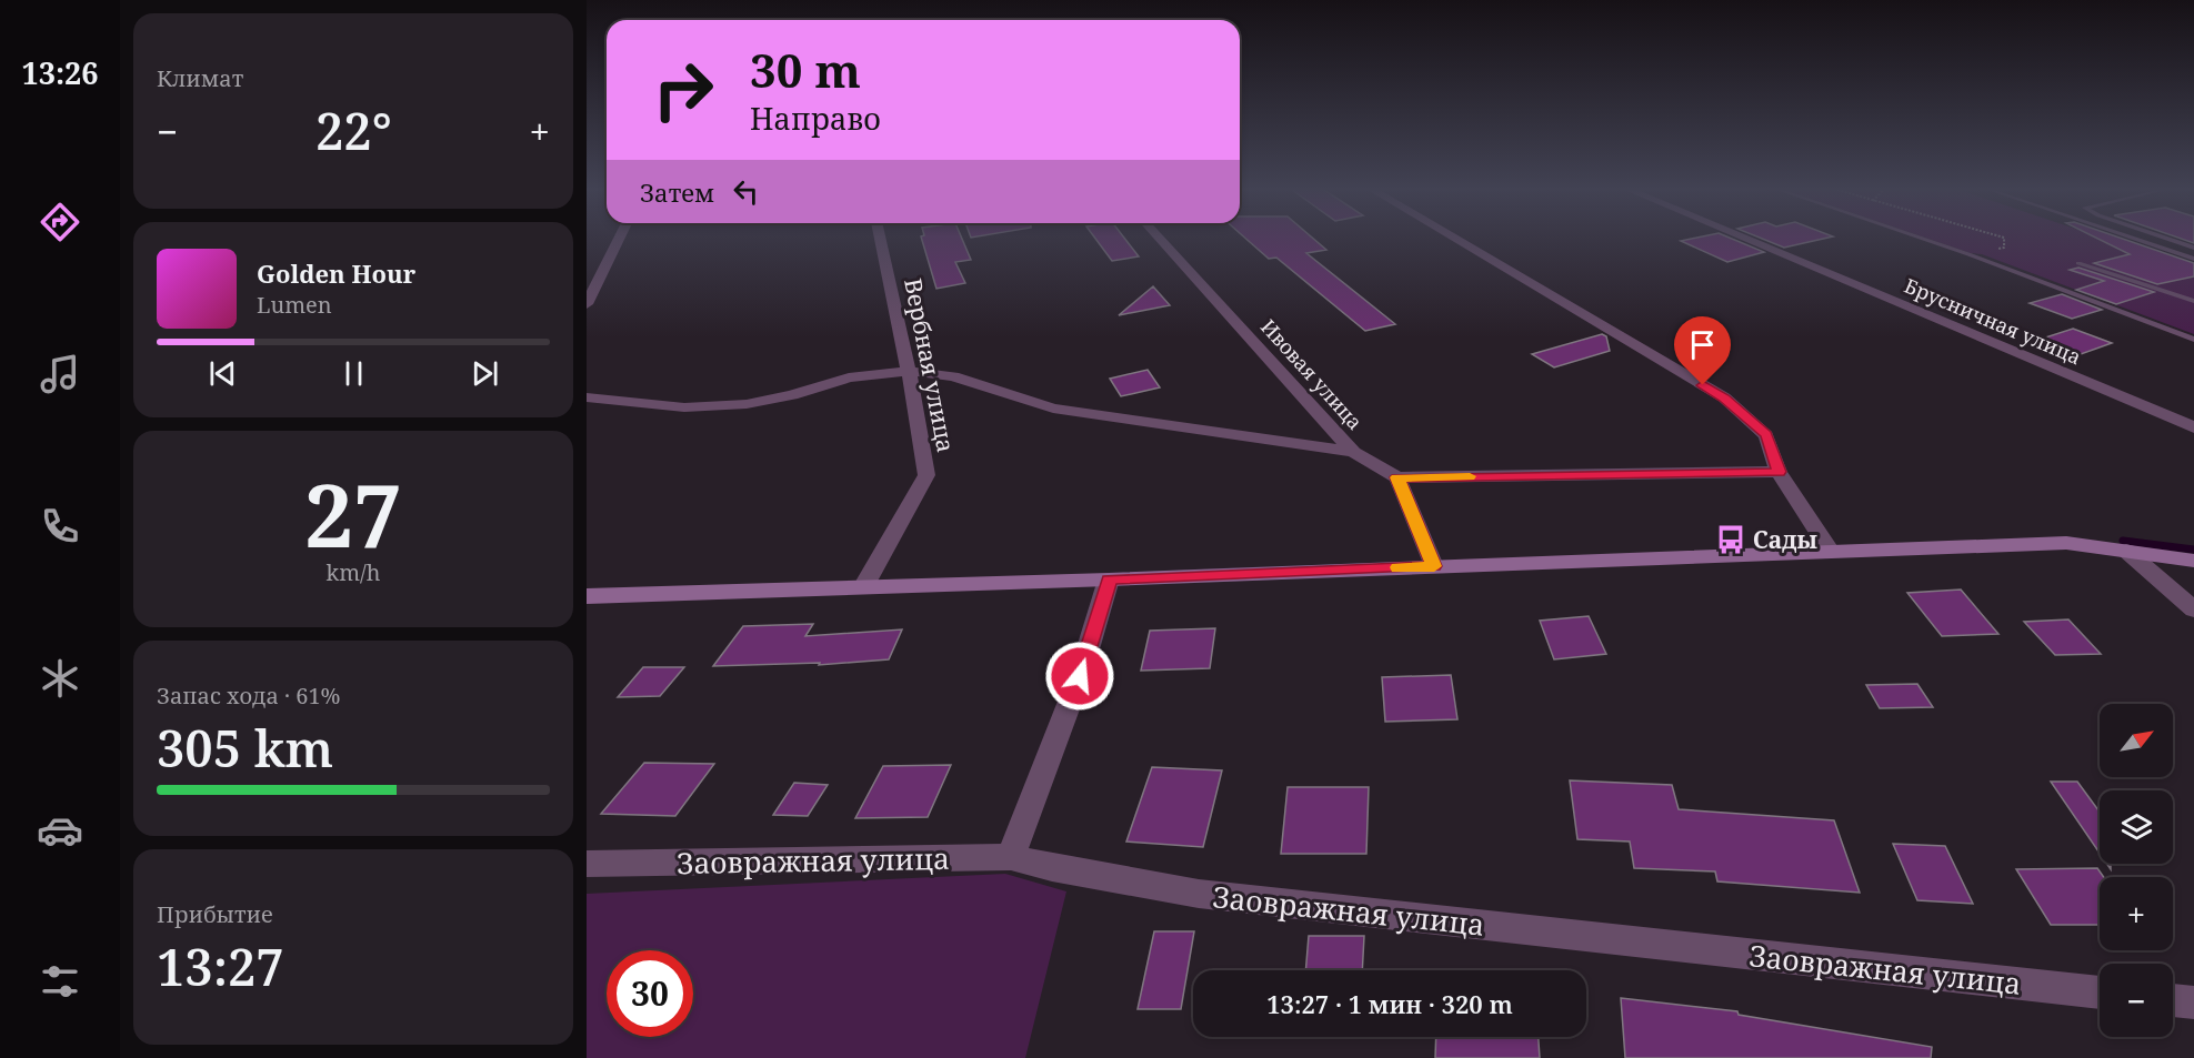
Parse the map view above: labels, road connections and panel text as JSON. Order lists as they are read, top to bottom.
{
  "streets": {
    "street": [
      "Брусничная улица",
      "Вербная улица",
      "Ивовая улица",
      "Заовражная улица"
    ]
  },
  "places": {
    "bus stop": ["Сады"]
  },
  "north": "top right",
  "page": {
    "tabs": "13:26",
    "tile": [
      "Климат",
      ["27", "km/h"],
      ["Запас хода · 61%", "305 km"],
      ["Прибытие", "13:27"]
    ],
    "turn": ["30 m", "Направо"],
    "heat": ["−", "22°", "+"],
    "then": "Затем",
    "song": ["Golden Hour", "Lumen"],
    "map_buttons": ["+", "−"],
    "limit": "30",
    "trip": "13:27 · 1 мин · 320 m"
  }
}
